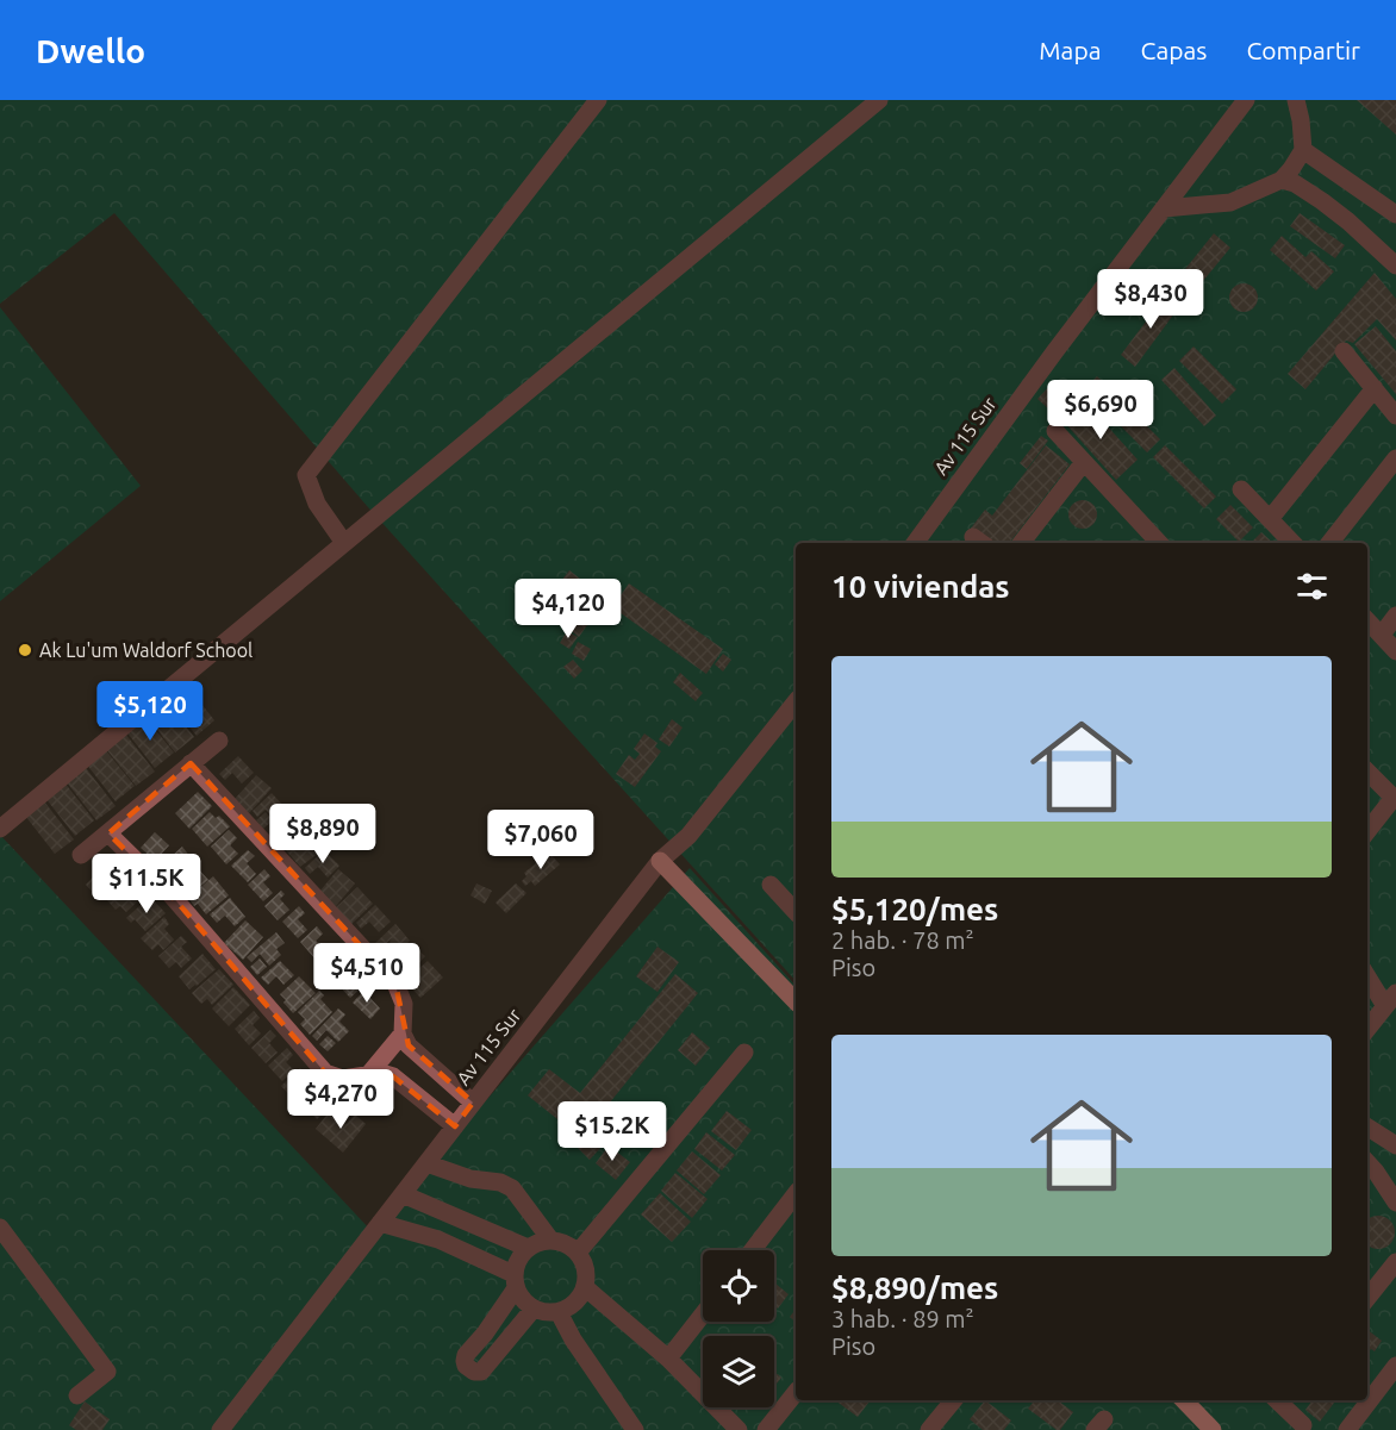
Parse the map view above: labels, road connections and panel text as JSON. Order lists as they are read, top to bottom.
{
  "streets": {
    "street": ["Av 115 Sur"]
  },
  "places": ["Ak Lu'um Waldorf School"],
  "page": {
    "header": "Dwello",
    "nav": ["Mapa", "Capas", "Compartir"],
    "price": [
      "$8,430",
      "$6,690",
      "$4,120",
      "$5,120",
      "$8,890",
      "$7,060",
      "$11.5K",
      "$4,510",
      "$4,270",
      "$15.2K"
    ],
    "heading": "10 viviendas",
    "list": [
      {
        "name": "$5,120/mes",
        "note": "2 hab. · 78 m² · Piso"
      },
      {
        "name": "$8,890/mes",
        "note": "3 hab. · 89 m² · Piso"
      }
    ]
  }
}
